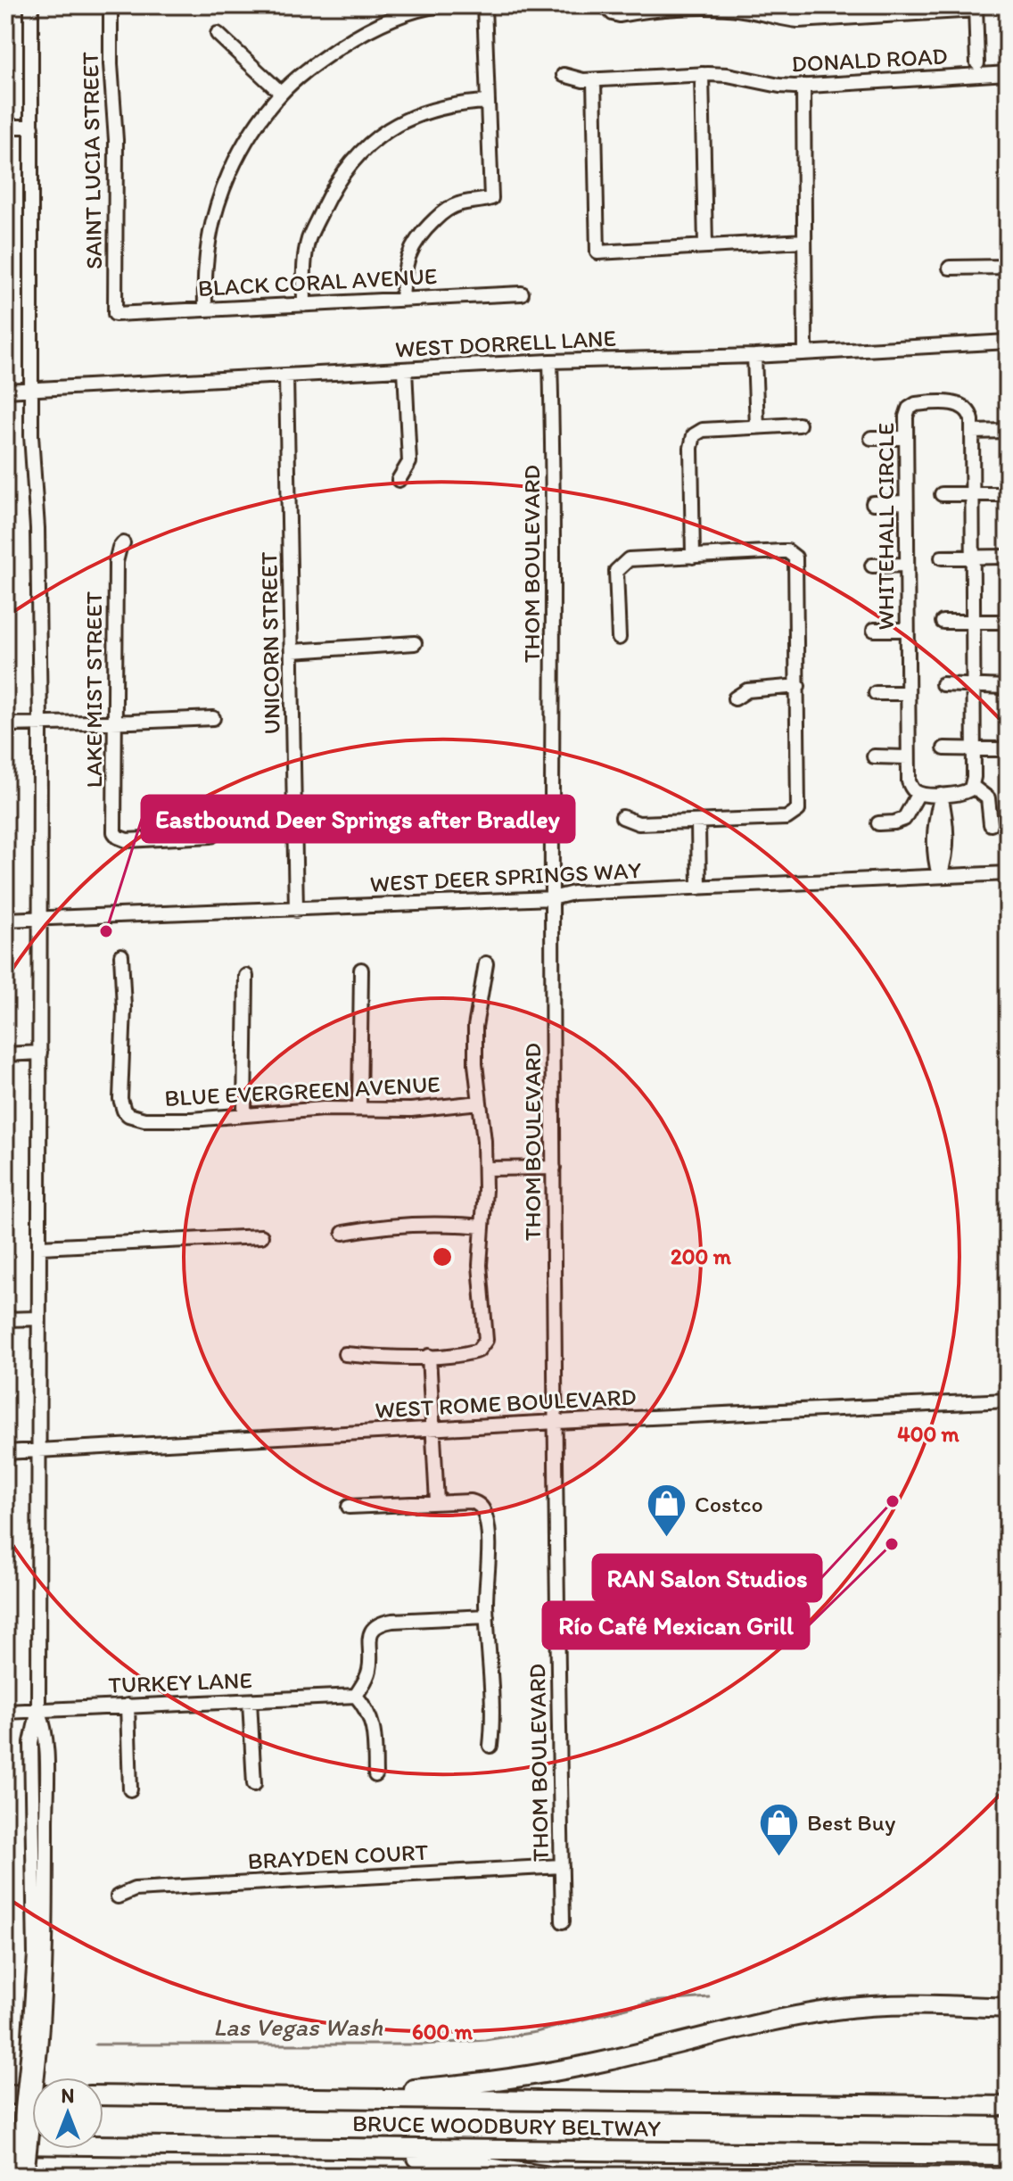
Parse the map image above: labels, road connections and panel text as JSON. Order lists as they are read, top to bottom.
{
  "streets": {
    "highway": ["BRUCE WOODBURY BELTWAY"],
    "street": [
      "DONALD ROAD",
      "SAINT LUCIA STREET",
      "BLACK CORAL AVENUE",
      "WEST DORRELL LANE",
      "WHITEHALL CIRCLE",
      "THOM BOULEVARD",
      "UNICORN STREET",
      "LAKE MIST STREET",
      "WEST DEER SPRINGS WAY",
      "BLUE EVERGREEN AVENUE",
      "WEST ROME BOULEVARD",
      "TURKEY LANE",
      "BRAYDEN COURT"
    ]
  },
  "crossings": [
    ["SAINT LUCIA STREET", "BLACK CORAL AVENUE"],
    ["WEST DORRELL LANE", "THOM BOULEVARD"],
    ["WEST DORRELL LANE", "UNICORN STREET"],
    ["THOM BOULEVARD", "WEST DEER SPRINGS WAY"],
    ["THOM BOULEVARD", "WEST ROME BOULEVARD"],
    ["THOM BOULEVARD", "BRAYDEN COURT"],
    ["UNICORN STREET", "WEST DEER SPRINGS WAY"]
  ],
  "water": ["Las Vegas Wash"],
  "places": {
    "other": ["Eastbound Deer Springs after Bradley", "RAN Salon Studios", "Río Café Mexican Grill"],
    "shop": ["Costco", "Best Buy"]
  },
  "north": "top",
  "rings": ["200 m", "400 m", "600 m"]
}
